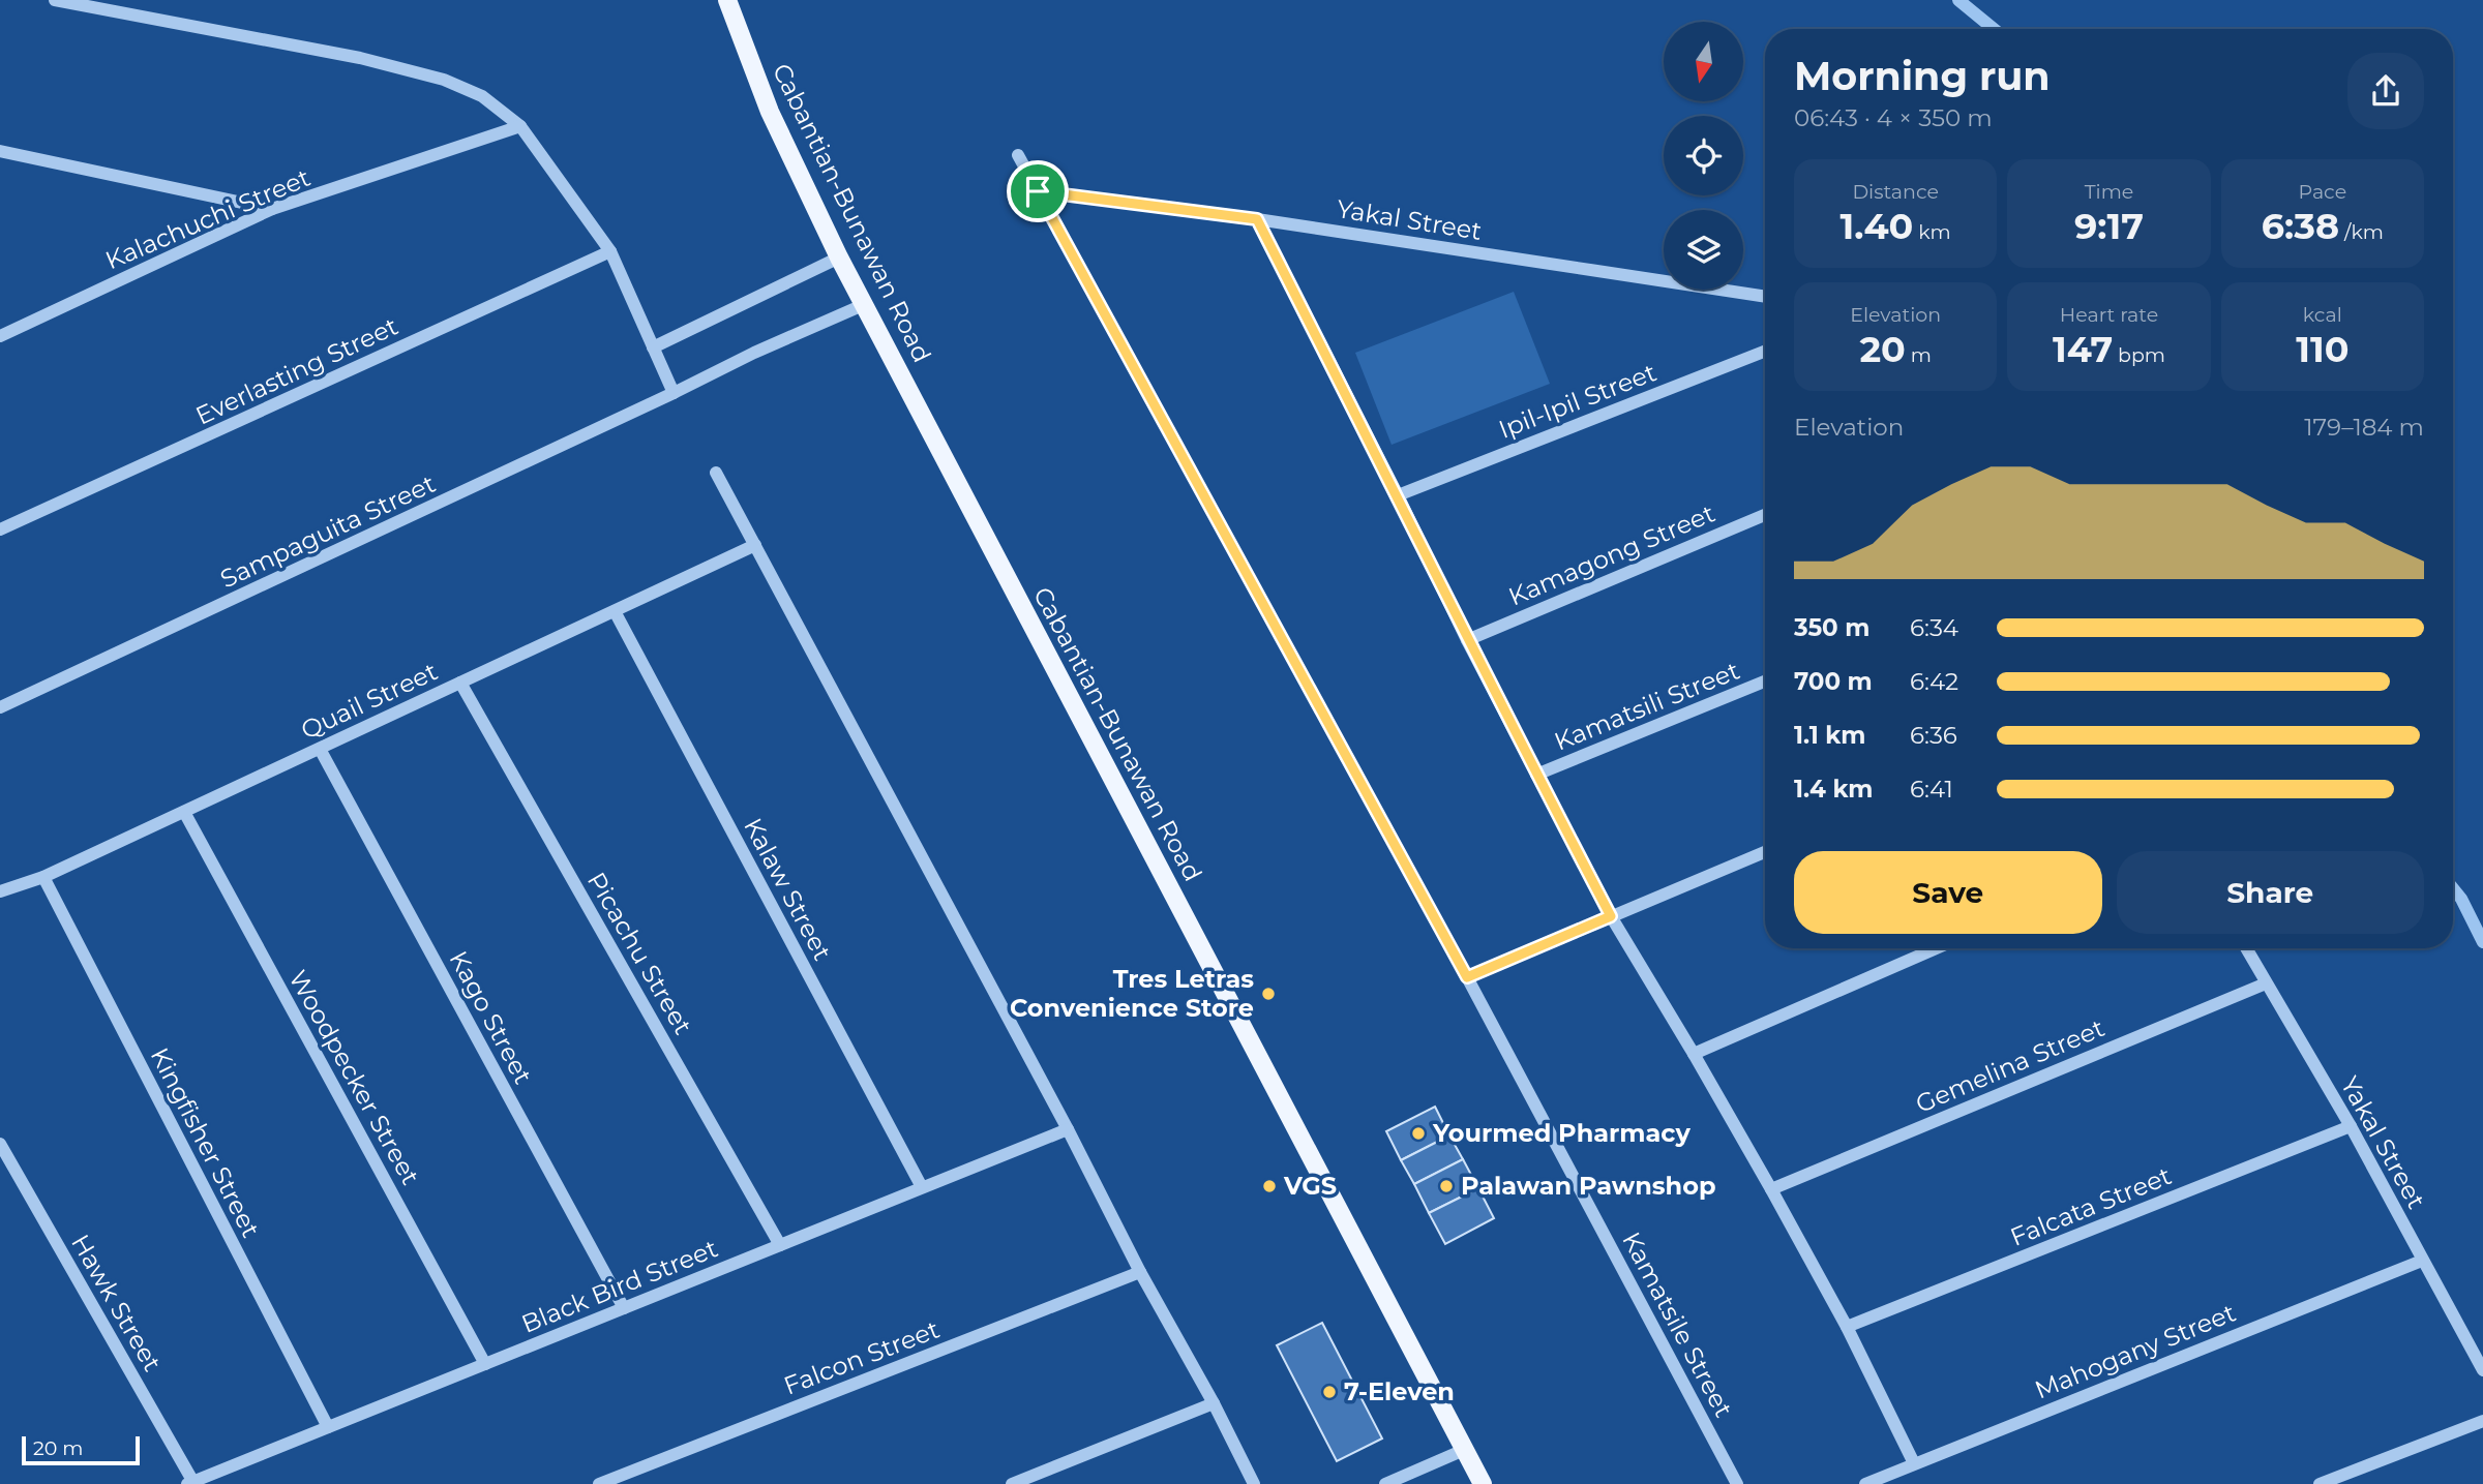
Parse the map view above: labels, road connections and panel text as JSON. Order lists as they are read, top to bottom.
{
  "streets": {
    "main road": ["Cabantian-Bunawan Road"],
    "street": [
      "Kalachuchi Street",
      "Yakal Street",
      "Everlasting Street",
      "Ipil-Ipil Street",
      "Sampaguita Street",
      "Kamagong Street",
      "Quail Street",
      "Kamatsili Street",
      "Kalaw Street",
      "Picachu Street",
      "Kago Street",
      "Gemelina Street",
      "Woodpecker Street",
      "Kingfisher Street",
      "Falcata Street",
      "Black Bird Street",
      "Hawk Street",
      "Kamatsile Street",
      "Mahogany Street",
      "Falcon Street"
    ]
  },
  "crossings": [
    ["Cabantian-Bunawan Road", "Sampaguita Street"],
    ["Yakal Street", "Gemelina Street"],
    ["Yakal Street", "Falcata Street"],
    ["Yakal Street", "Kamatsile Street"],
    ["Yakal Street", "Mahogany Street"],
    ["Quail Street", "Kalaw Street"],
    ["Quail Street", "Picachu Street"],
    ["Quail Street", "Kago Street"],
    ["Quail Street", "Woodpecker Street"],
    ["Quail Street", "Kingfisher Street"],
    ["Kalaw Street", "Black Bird Street"],
    ["Picachu Street", "Black Bird Street"],
    ["Kago Street", "Black Bird Street"],
    ["Woodpecker Street", "Black Bird Street"],
    ["Kingfisher Street", "Black Bird Street"],
    ["Black Bird Street", "Hawk Street"]
  ],
  "places": [
    "Tres Letras Convenience Store",
    "Yourmed Pharmacy",
    "VGS",
    "Palawan Pawnshop",
    "7-Eleven"
  ],
  "scale_bar": "20 m",
  "north": "bottom",
  "page": {
    "heading": ["Morning run", "06:43 · 4 × 350 m"],
    "stats": [
      ["Distance", "1.40 km"],
      ["Time", "9:17"],
      ["Pace", "6:38 /km"],
      ["Elevation", "20 m"],
      ["Heart rate", "147 bpm"],
      ["kcal", "110"]
    ],
    "chart": ["Elevation", "179–184 m"],
    "list": [
      {
        "name": "350 m",
        "note": "6:34"
      },
      {
        "name": "700 m",
        "note": "6:42"
      },
      {
        "name": "1.1 km",
        "note": "6:36"
      },
      {
        "name": "1.4 km",
        "note": "6:41"
      }
    ],
    "buttons": ["Save", "Share"],
    "scale": "20 m"
  }
}
